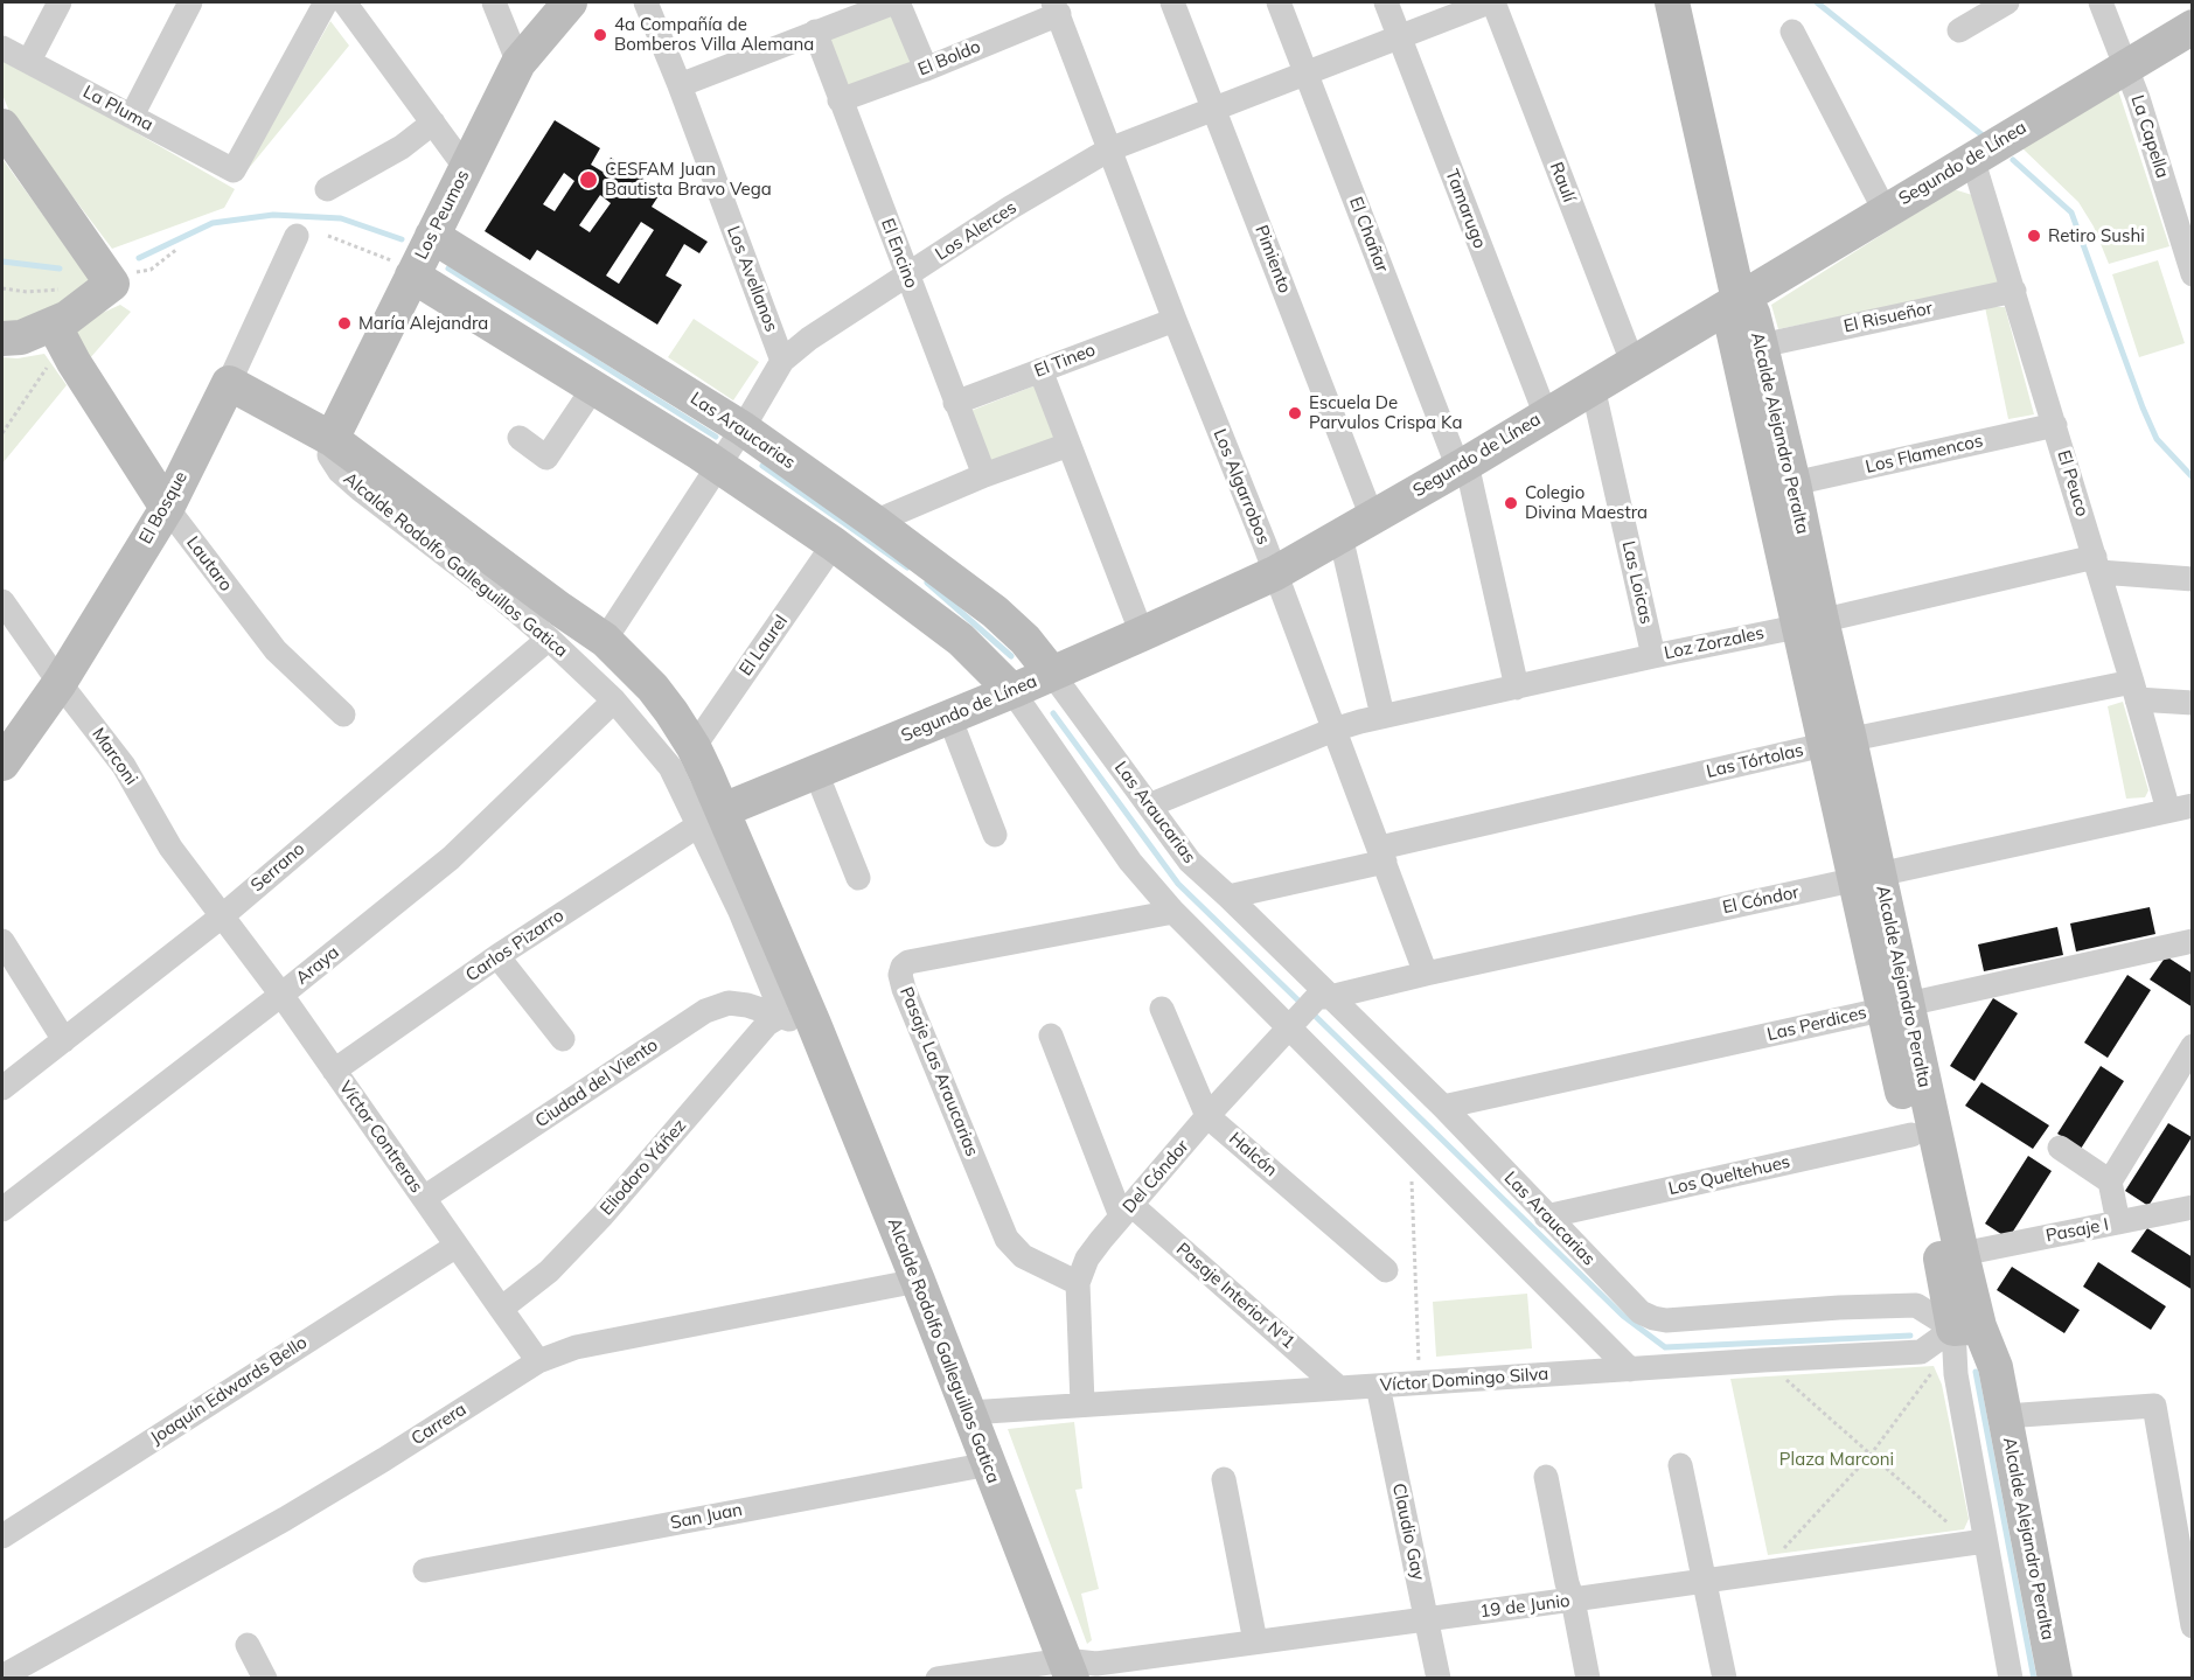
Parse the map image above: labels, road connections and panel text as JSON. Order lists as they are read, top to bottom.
{
  "streets": {
    "street": [
      "El Boldo",
      "La Pluma",
      "La Capella",
      "Segundo de Línea",
      "Raulí",
      "Tamarugo",
      "Los Peumos",
      "Los Alerces",
      "El Chañar",
      "El Encino",
      "Pimiento",
      "Los Avellanos",
      "El Risueñor",
      "El Tineo",
      "Las Araucarias",
      "Alcalde Alejandro Peralta",
      "Los Flamencos",
      "El Peuco",
      "Los Algarrobos",
      "El Bosque",
      "Lautaro",
      "Alcalde Rodolfo Galleguillos Gatica",
      "Las Loicas",
      "Loz Zorzales",
      "El Laurel",
      "Marconi",
      "Las Tórtolas",
      "Serrano",
      "El Cóndor",
      "Carlos Pizarro",
      "Araya",
      "Las Perdices",
      "Pasaje Las Araucarias",
      "Ciudad del Viento",
      "Víctor Contreras",
      "Halcón",
      "Eliodoro Yáñez",
      "Los Queltehues",
      "Del Cóndor",
      "Pasaje I",
      "Pasaje Interior Nº1",
      "Víctor Domingo Silva",
      "Joaquín Edwards Bello",
      "Carrera",
      "San Juan",
      "Claudio Gay",
      "19 de Junio"
    ]
  },
  "crossings": [
    ["El Boldo", "El Encino"],
    ["El Boldo", "Los Algarrobos"],
    ["La Capella", "Segundo de Línea"],
    ["Segundo de Línea", "Raulí"],
    ["Segundo de Línea", "Tamarugo"],
    ["Segundo de Línea", "El Chañar"],
    ["Segundo de Línea", "Pimiento"],
    ["Segundo de Línea", "Las Araucarias"],
    ["Segundo de Línea", "Alcalde Alejandro Peralta"],
    ["Segundo de Línea", "El Peuco"],
    ["Segundo de Línea", "Los Algarrobos"],
    ["Segundo de Línea", "Alcalde Rodolfo Galleguillos Gatica"],
    ["Segundo de Línea", "Las Loicas"],
    ["Segundo de Línea", "Carlos Pizarro"],
    ["Raulí", "Los Alerces"],
    ["Tamarugo", "Los Alerces"],
    ["Los Peumos", "Las Araucarias"],
    ["Los Peumos", "Alcalde Rodolfo Galleguillos Gatica"],
    ["Los Alerces", "El Chañar"],
    ["Los Alerces", "El Encino"],
    ["Los Alerces", "Pimiento"],
    ["Los Alerces", "Los Avellanos"],
    ["Los Alerces", "Las Araucarias"],
    ["Los Alerces", "Los Algarrobos"],
    ["Los Alerces", "Alcalde Rodolfo Galleguillos Gatica"],
    ["El Chañar", "Loz Zorzales"],
    ["El Encino", "El Tineo"],
    ["El Risueñor", "Alcalde Alejandro Peralta"],
    ["El Risueñor", "El Peuco"],
    ["El Tineo", "Los Algarrobos"],
    ["Las Araucarias", "Alcalde Alejandro Peralta"],
    ["Las Araucarias", "Loz Zorzales"],
    ["Las Araucarias", "Las Tórtolas"],
    ["Las Araucarias", "El Cóndor"],
    ["Las Araucarias", "Las Perdices"],
    ["Las Araucarias", "Los Queltehues"],
    ["Las Araucarias", "Del Cóndor"],
    ["Las Araucarias", "Víctor Domingo Silva"],
    ["Alcalde Alejandro Peralta", "Los Flamencos"],
    ["Alcalde Alejandro Peralta", "Loz Zorzales"],
    ["Alcalde Alejandro Peralta", "Las Tórtolas"],
    ["Alcalde Alejandro Peralta", "El Cóndor"],
    ["Alcalde Alejandro Peralta", "Las Perdices"],
    ["Alcalde Alejandro Peralta", "Los Queltehues"],
    ["Alcalde Alejandro Peralta", "Pasaje I"],
    ["Alcalde Alejandro Peralta", "Víctor Domingo Silva"],
    ["Alcalde Alejandro Peralta", "19 de Junio"],
    ["Los Flamencos", "El Peuco"],
    ["El Peuco", "Loz Zorzales"],
    ["El Peuco", "Las Tórtolas"],
    ["El Peuco", "El Cóndor"],
    ["Los Algarrobos", "Loz Zorzales"],
    ["Los Algarrobos", "Las Tórtolas"],
    ["Los Algarrobos", "El Cóndor"],
    ["El Bosque", "Lautaro"],
    ["El Bosque", "Alcalde Rodolfo Galleguillos Gatica"],
    ["El Bosque", "Marconi"],
    ["Alcalde Rodolfo Galleguillos Gatica", "El Laurel"],
    ["Alcalde Rodolfo Galleguillos Gatica", "Serrano"],
    ["Alcalde Rodolfo Galleguillos Gatica", "Carlos Pizarro"],
    ["Alcalde Rodolfo Galleguillos Gatica", "Araya"],
    ["Alcalde Rodolfo Galleguillos Gatica", "Ciudad del Viento"],
    ["Alcalde Rodolfo Galleguillos Gatica", "Eliodoro Yáñez"],
    ["Alcalde Rodolfo Galleguillos Gatica", "Víctor Domingo Silva"],
    ["Alcalde Rodolfo Galleguillos Gatica", "Carrera"],
    ["Alcalde Rodolfo Galleguillos Gatica", "San Juan"],
    ["Alcalde Rodolfo Galleguillos Gatica", "19 de Junio"],
    ["Las Loicas", "Loz Zorzales"],
    ["Marconi", "Serrano"],
    ["Marconi", "Víctor Contreras"],
    ["Serrano", "Víctor Contreras"],
    ["El Cóndor", "Del Cóndor"],
    ["Carlos Pizarro", "Víctor Contreras"],
    ["Araya", "Víctor Contreras"],
    ["Pasaje Las Araucarias", "Del Cóndor"],
    ["Ciudad del Viento", "Víctor Contreras"],
    ["Ciudad del Viento", "Eliodoro Yáñez"],
    ["Víctor Contreras", "Eliodoro Yáñez"],
    ["Víctor Contreras", "Joaquín Edwards Bello"],
    ["Víctor Contreras", "Carrera"],
    ["Halcón", "Del Cóndor"],
    ["Del Cóndor", "Pasaje Interior Nº1"],
    ["Del Cóndor", "Víctor Domingo Silva"],
    ["Pasaje Interior Nº1", "Víctor Domingo Silva"],
    ["Víctor Domingo Silva", "Claudio Gay"],
    ["Claudio Gay", "19 de Junio"]
  ],
  "parks": ["Plaza Marconi"],
  "places": [
    "4a Compañía de Bomberos Villa Alemana",
    "CESFAM Juan Bautista Bravo Vega",
    "Retiro Sushi",
    "María Alejandra",
    "Escuela De Parvulos Crispa Ka",
    "Colegio Divina Maestra"
  ]
}
